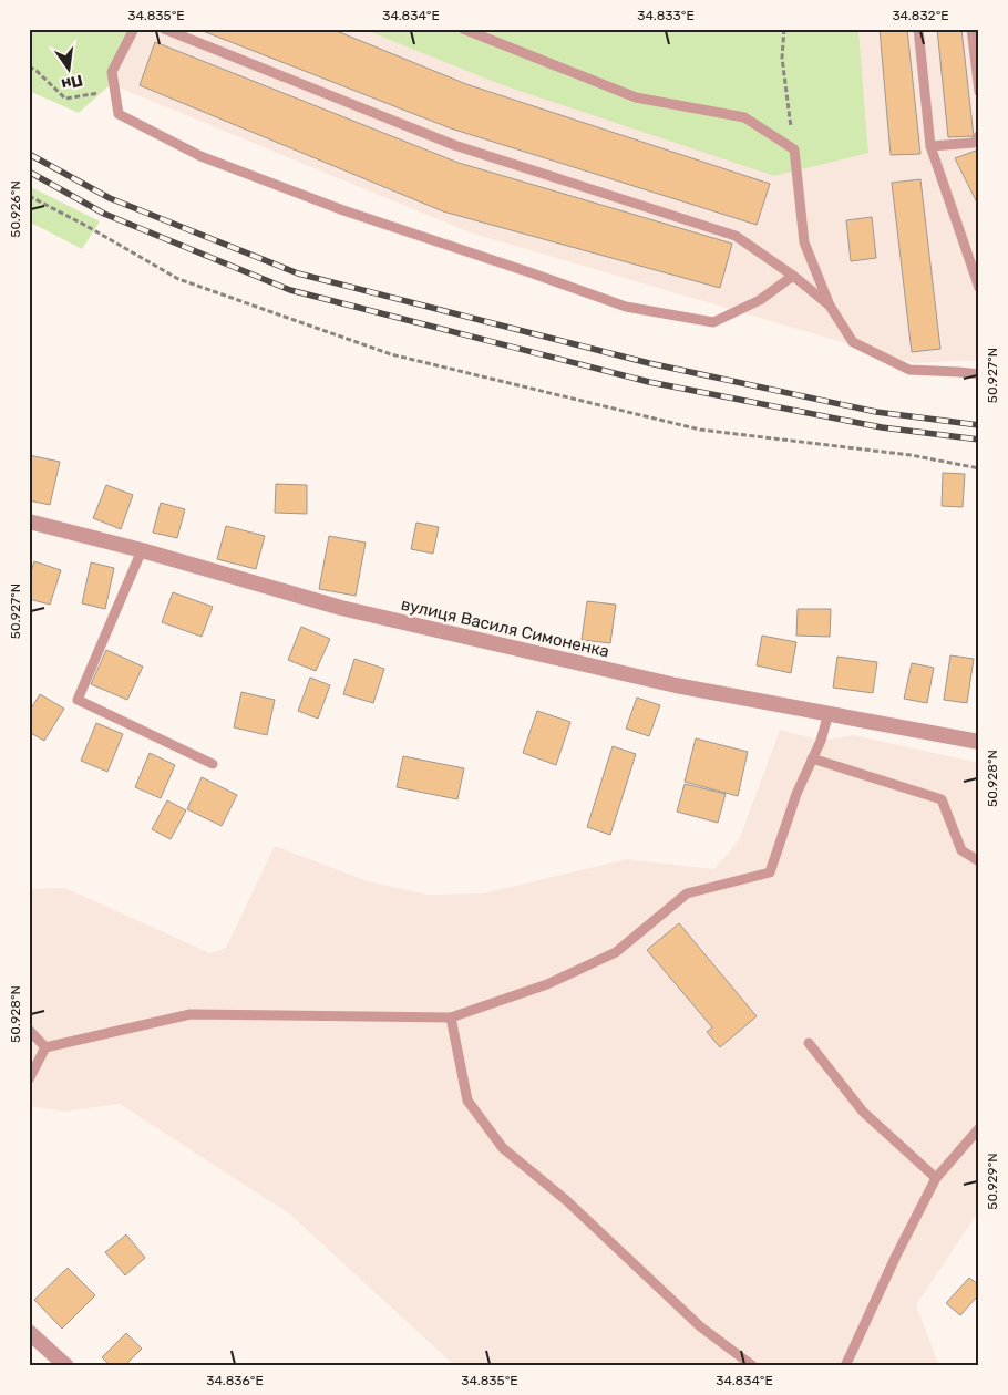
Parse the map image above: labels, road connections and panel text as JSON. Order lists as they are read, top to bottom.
{
  "streets": {
    "street": ["вулиця Василя Симоненка"]
  },
  "north": "bottom",
  "coordinates": [
    "34.835°E",
    "34.834°E",
    "34.833°E",
    "34.832°E",
    "50.926°N",
    "50.927°N",
    "50.928°N",
    "50.929°N",
    "34.836°E"
  ]
}
